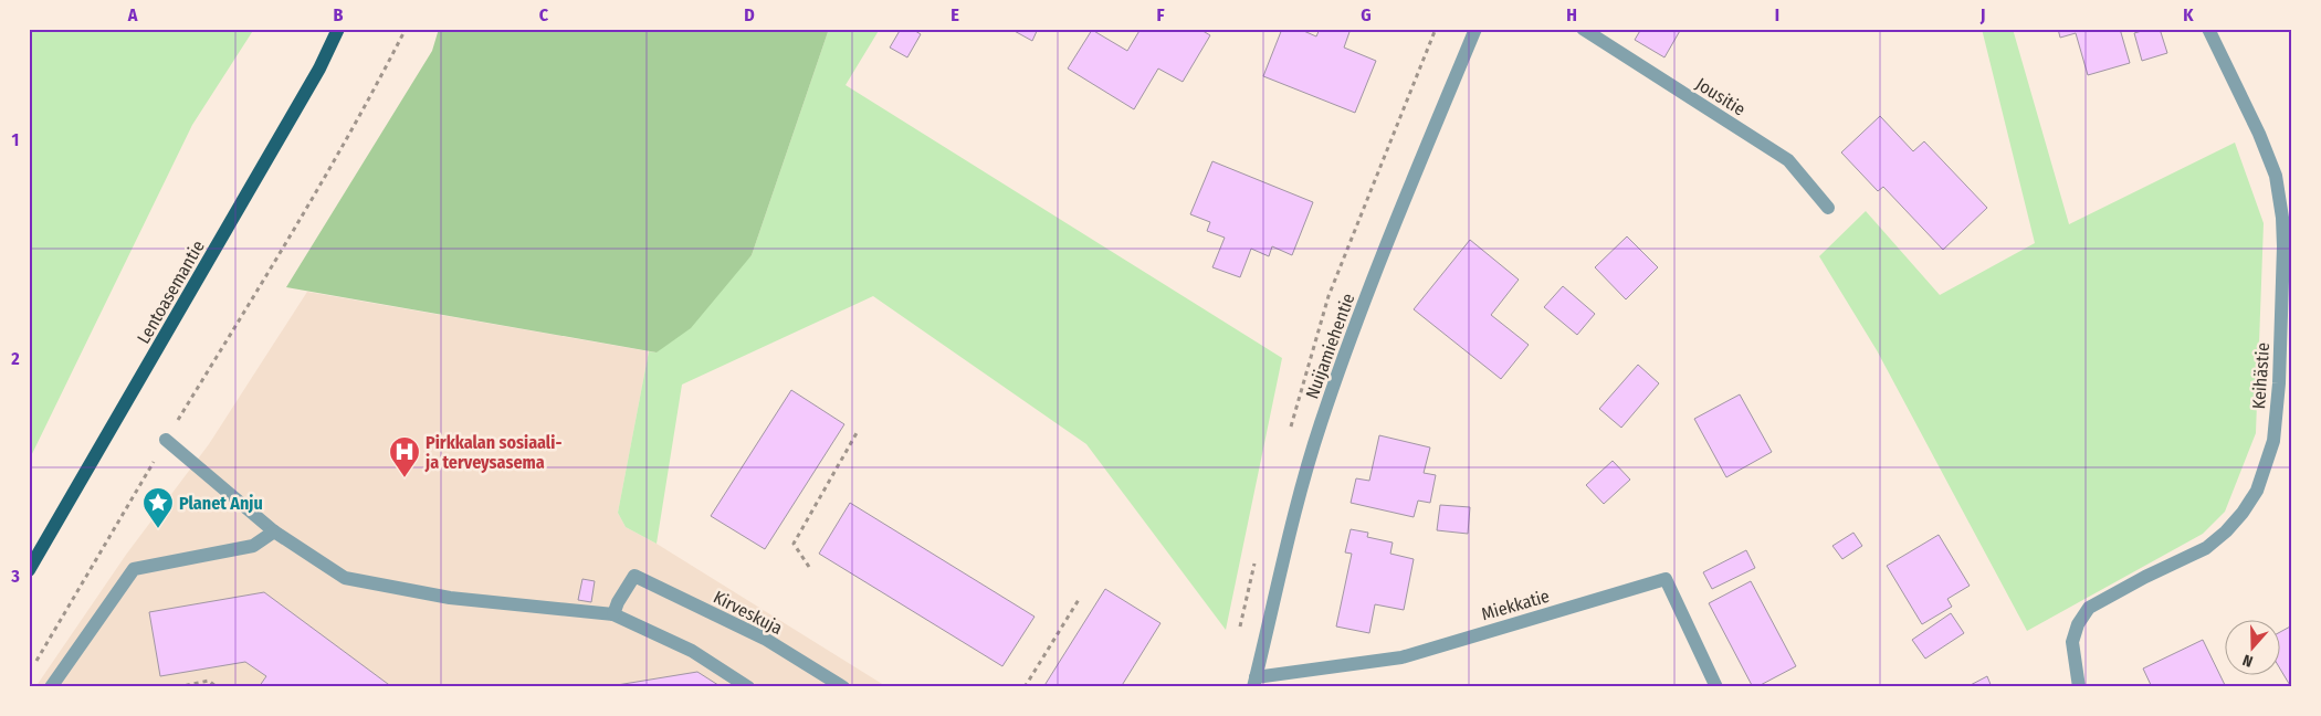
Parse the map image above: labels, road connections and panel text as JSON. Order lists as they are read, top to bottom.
{
  "streets": {
    "main road": ["Lentoasemantie"],
    "street": [
      "Jousitie",
      "Nuijamiehentie",
      "Keihästie",
      "Miekkatie",
      "Kirveskuja"
    ]
  },
  "crossings": [
    ["Nuijamiehentie", "Miekkatie"]
  ],
  "places": {
    "hospital": ["Pirkkalan sosiaali- ja terveysasema"],
    "place": ["Planet Anju"]
  },
  "north": "bottom",
  "grid": {
    "columns": [
      "A",
      "B",
      "C",
      "D",
      "E",
      "F",
      "G",
      "H",
      "I",
      "J",
      "K"
    ],
    "rows": ["1", "2", "3"]
  }
}
